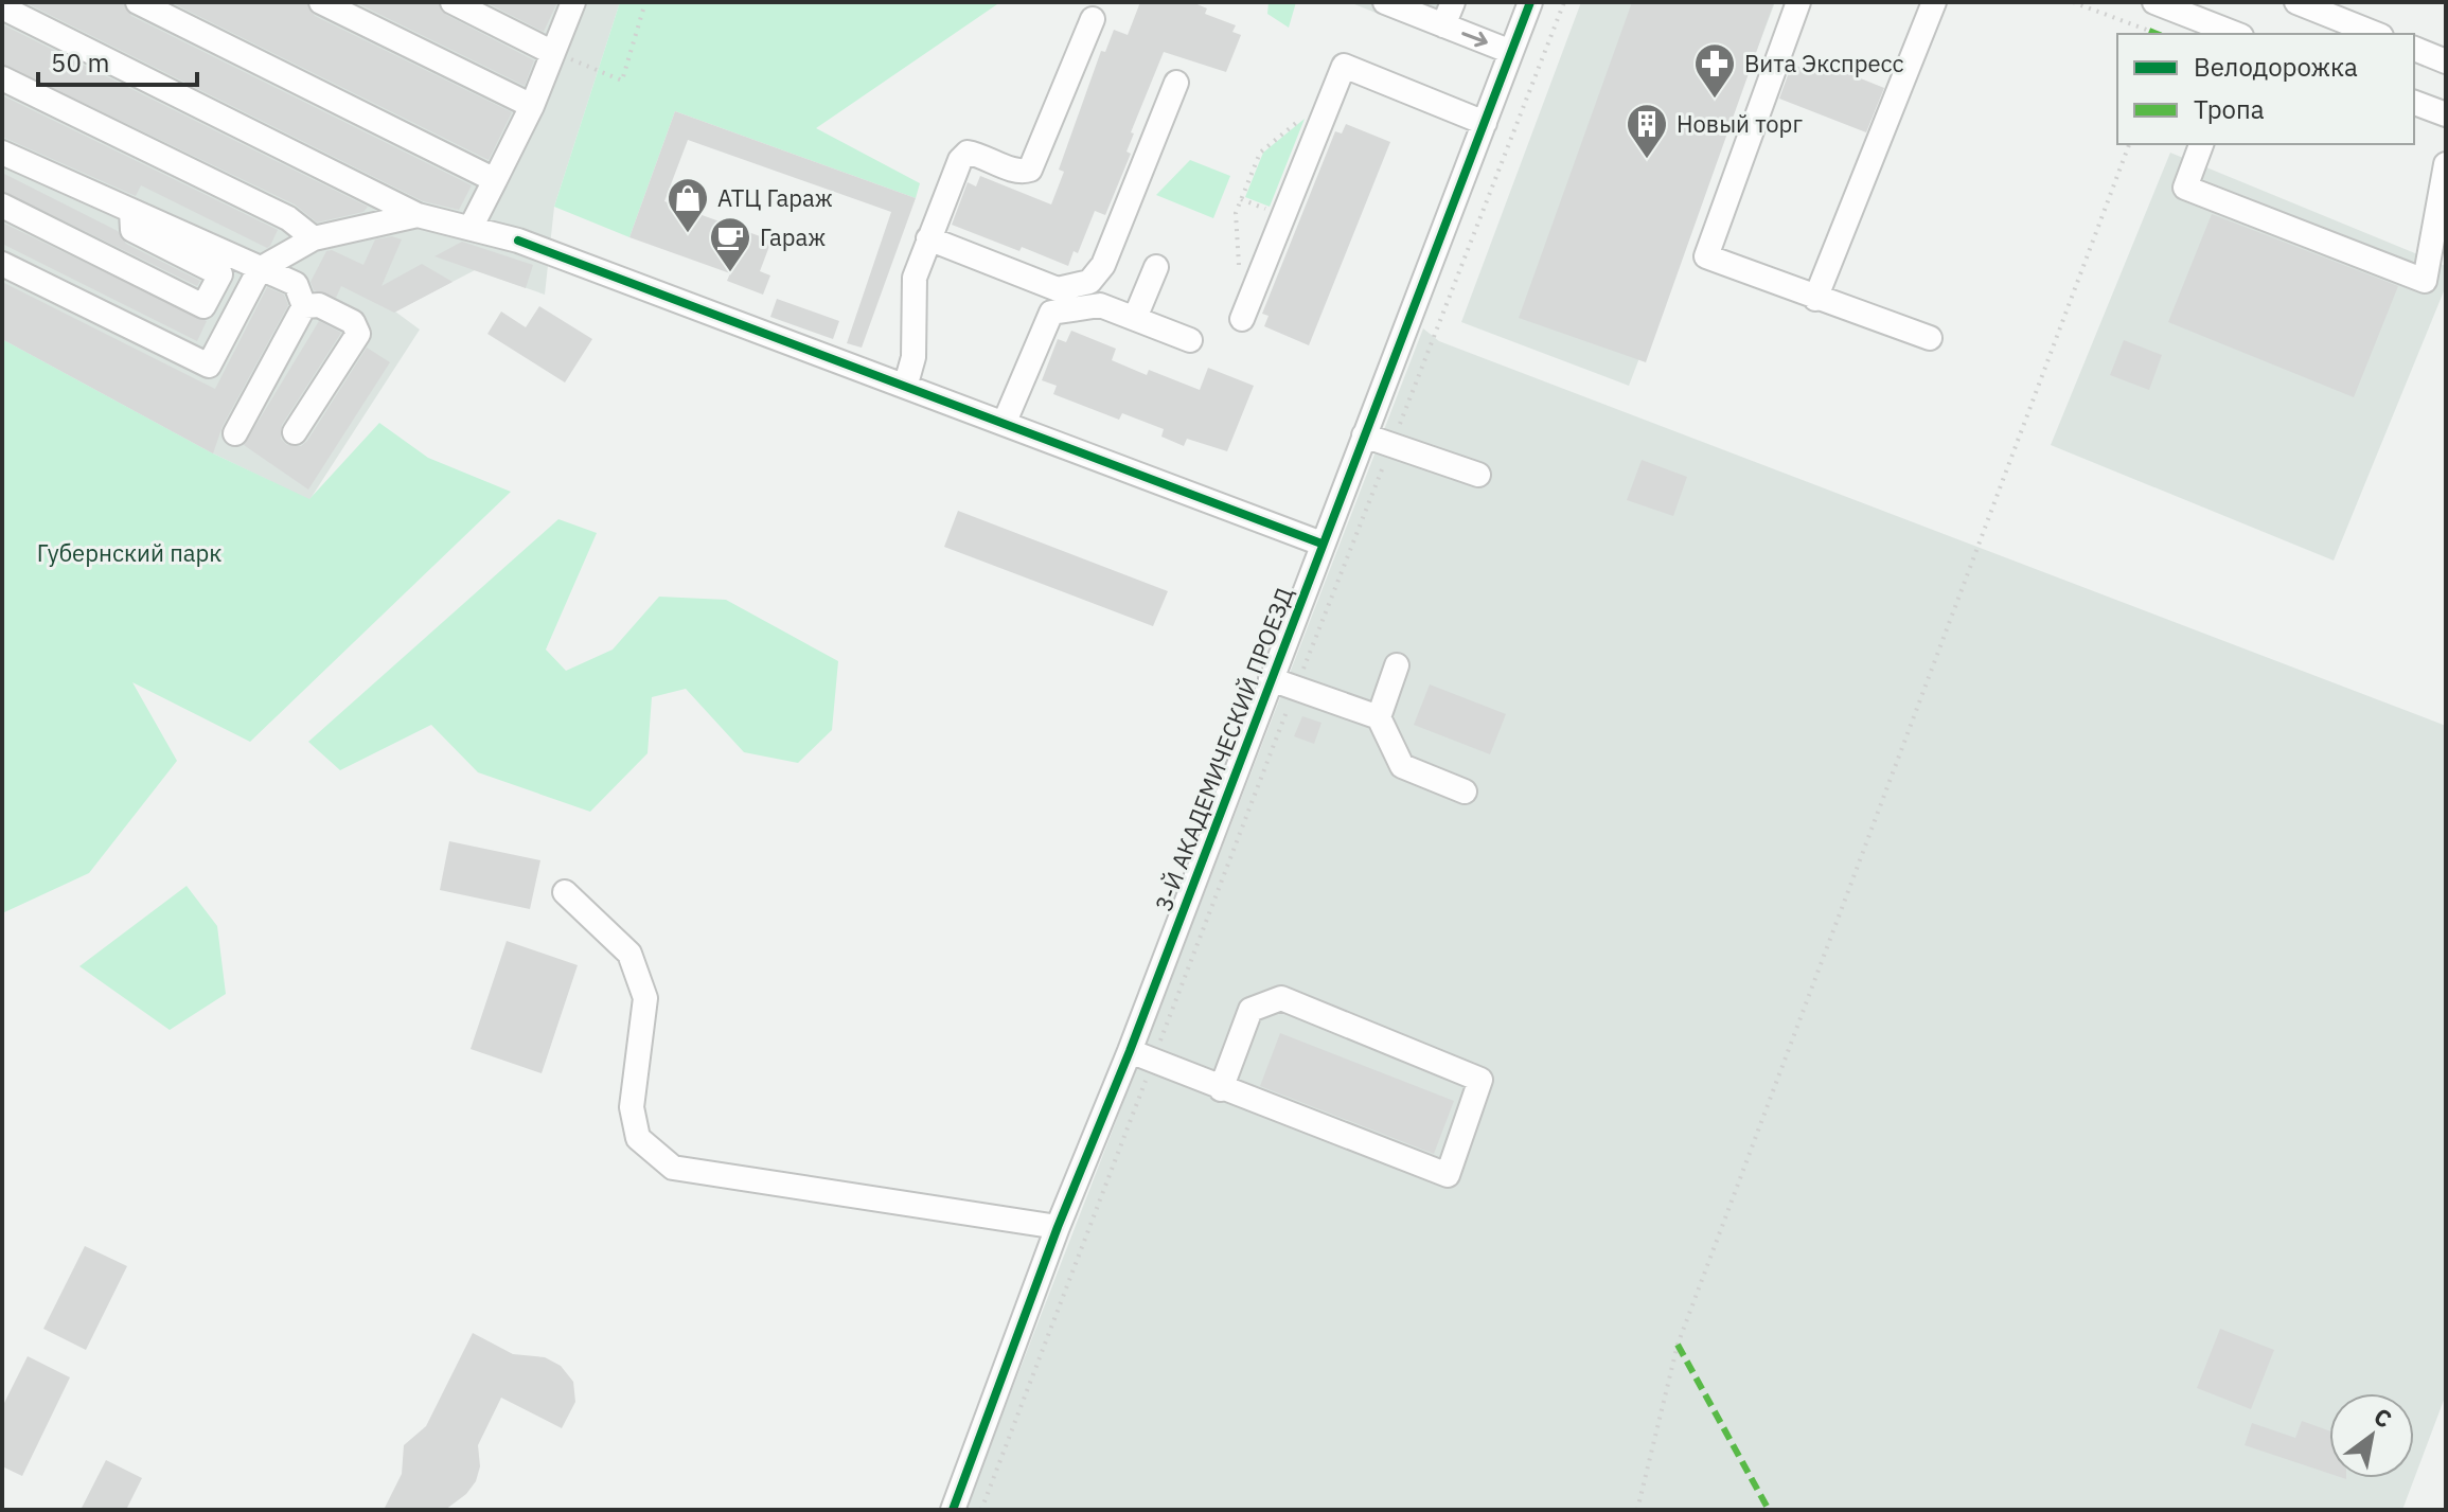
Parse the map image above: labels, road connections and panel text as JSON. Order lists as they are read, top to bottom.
{
  "streets": {
    "street": ["3-Й АКАДЕМИЧЕСКИЙ ПРОЕЗД"]
  },
  "parks": ["Губернский парк"],
  "places": {
    "pharmacy": ["Вита Экспресс"],
    "building": ["Новый торг"],
    "shop": ["АТЦ Гараж"],
    "cafe": ["Гараж"]
  },
  "legend": ["Велодорожка", "Тропа"],
  "scale_bar": "50 m",
  "north": "top right"
}
